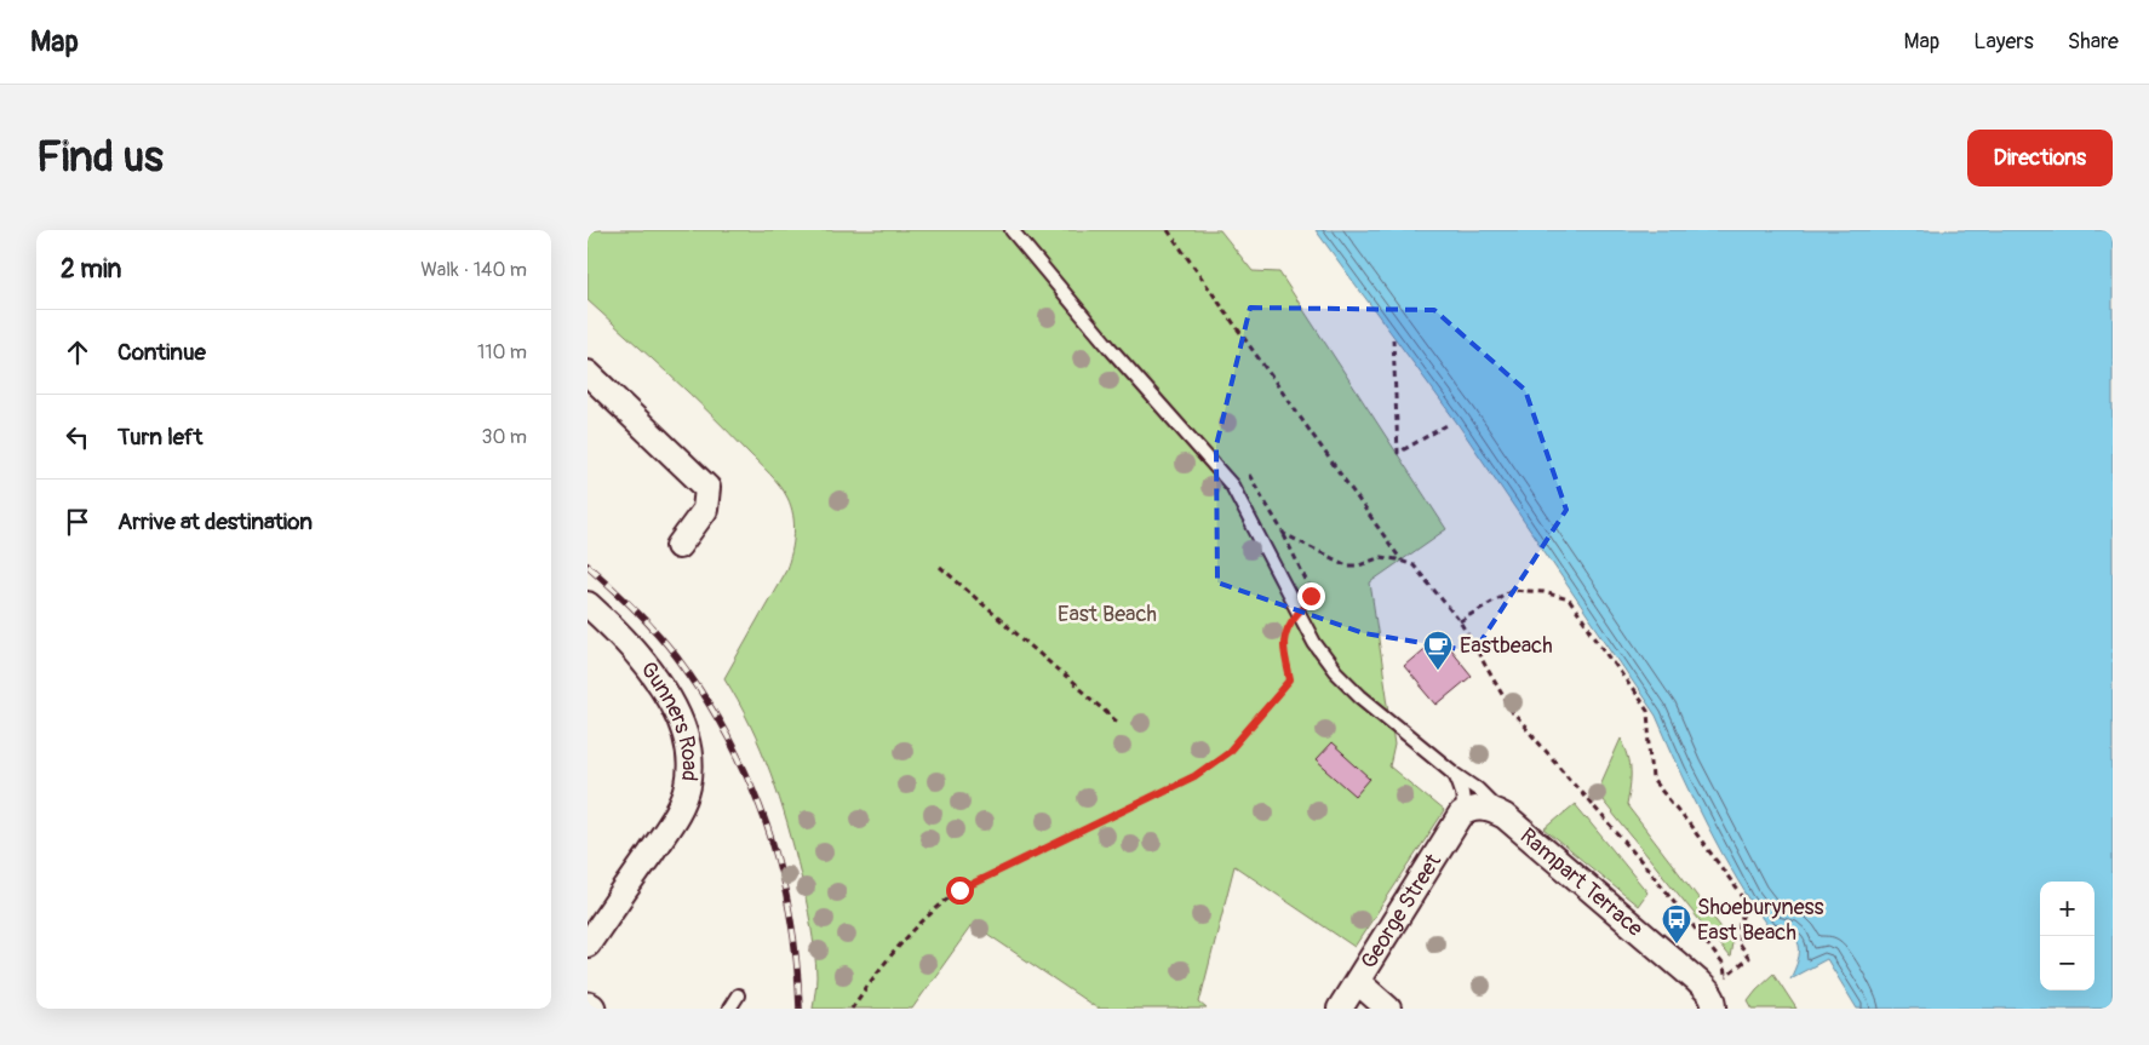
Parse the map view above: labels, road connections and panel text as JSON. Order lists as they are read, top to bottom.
{
  "streets": {
    "street": ["Gunners Road", "Rampart Terrace", "George Street"]
  },
  "crossings": [
    ["Rampart Terrace", "George Street"]
  ],
  "parks": ["East Beach"],
  "places": {
    "cafe": ["Eastbeach"],
    "bus stop": ["Shoeburyness East Beach"]
  },
  "page": {
    "header": "Map",
    "nav": ["Map", "Layers", "Share"],
    "buttons": "Directions",
    "title": "Find us",
    "heading": ["2 min", "Walk · 140 m"],
    "list": [
      ["Continue", "110 m"],
      ["Turn left", "30 m"],
      "Arrive at destination"
    ],
    "map_buttons": ["+", "−"]
  }
}
